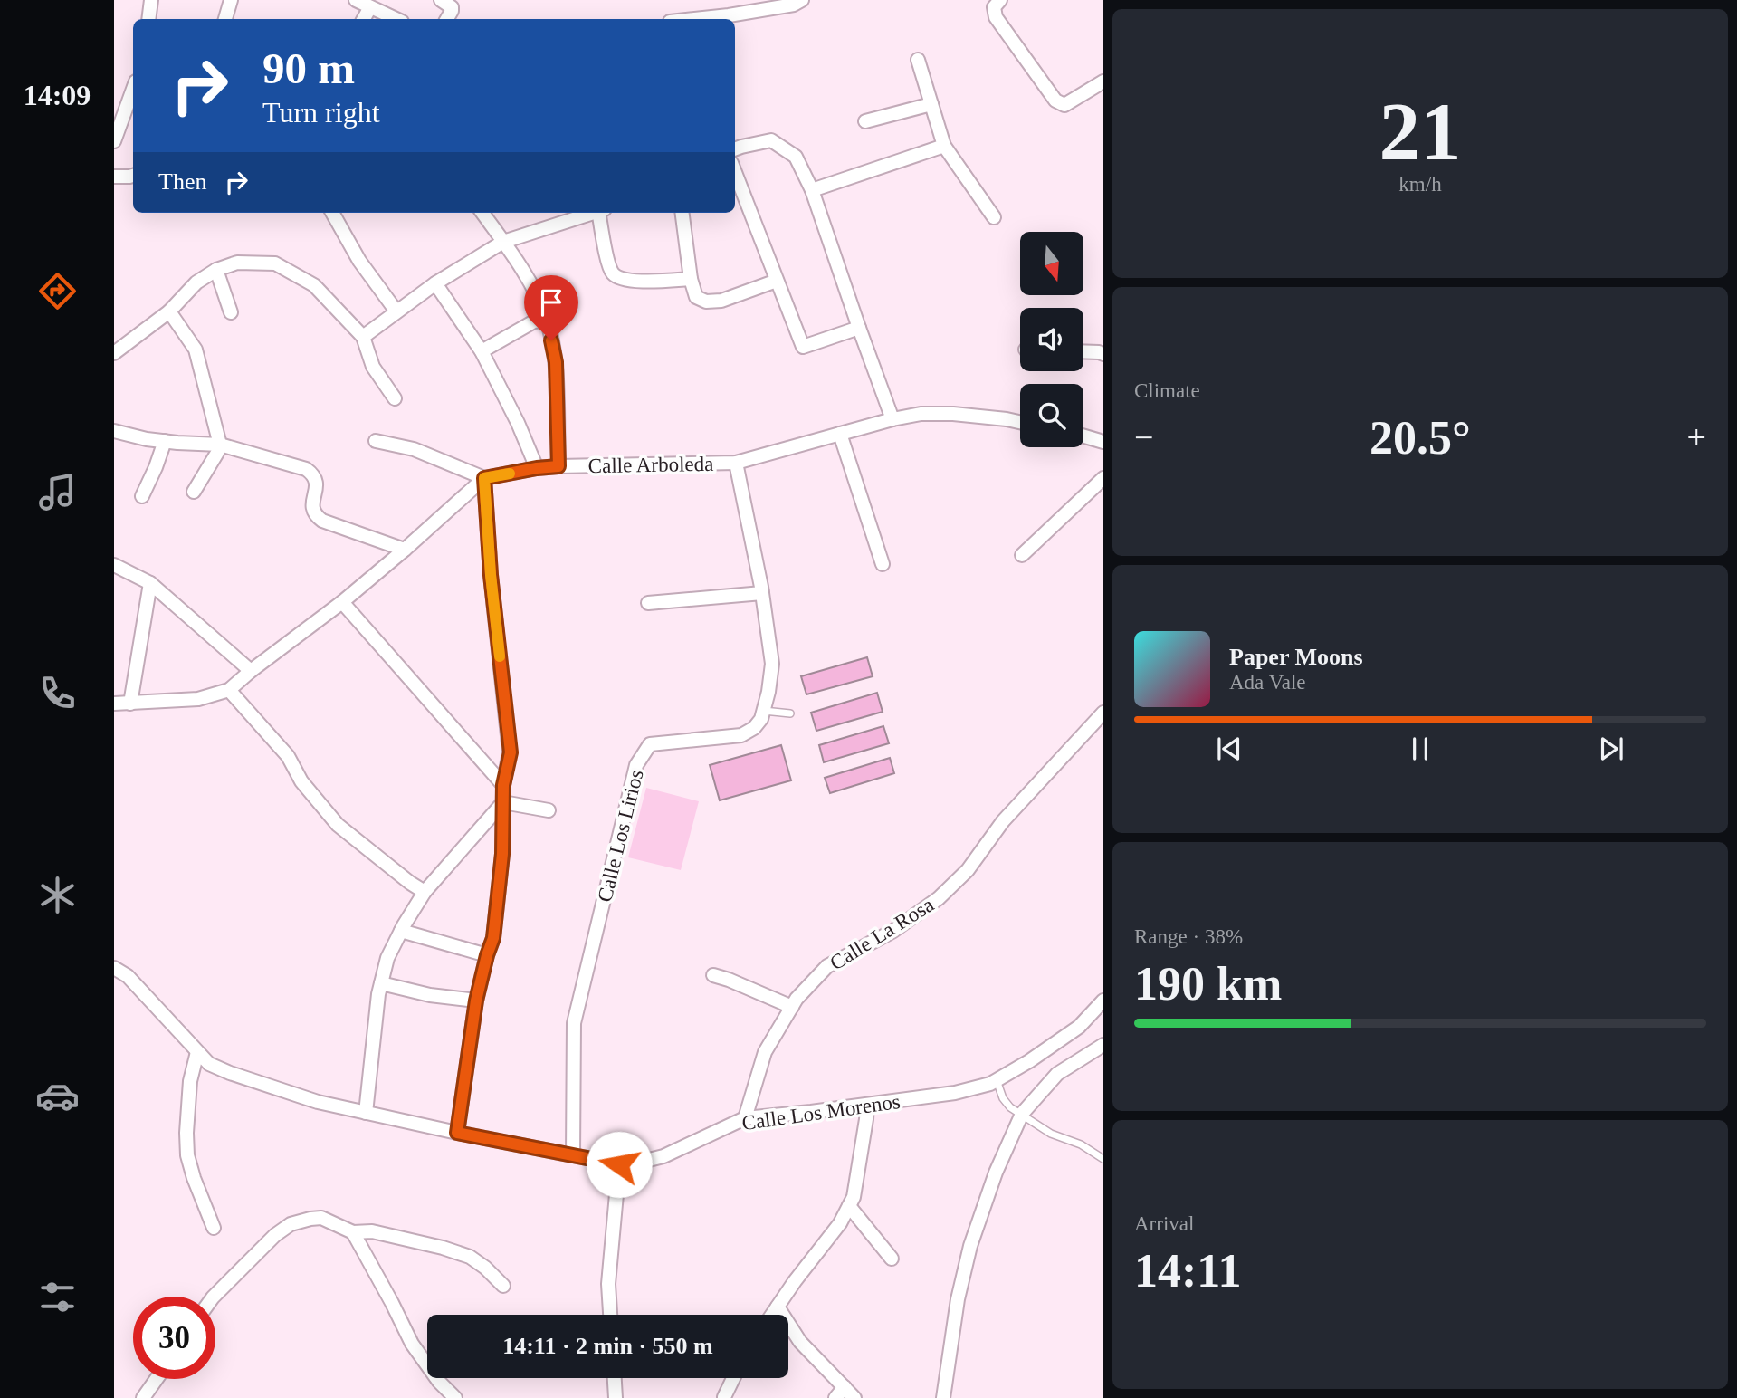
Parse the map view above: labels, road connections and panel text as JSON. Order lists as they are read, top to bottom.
{
  "streets": {
    "street": [
      "Calle Arboleda",
      "Calle Los Lirios",
      "Calle La Rosa",
      "Calle Los Morenos"
    ]
  },
  "crossings": [
    ["Calle Arboleda", "Calle Los Lirios"],
    ["Calle Los Lirios", "Calle Los Morenos"],
    ["Calle La Rosa", "Calle Los Morenos"]
  ],
  "north": "bottom",
  "page": {
    "tabs": "14:09",
    "tile": [
      ["21", "km/h"],
      "Climate",
      ["Range · 38%", "190 km"],
      ["Arrival", "14:11"]
    ],
    "turn": ["90 m", "Turn right"],
    "then": "Then",
    "heat": ["−", "20.5°", "+"],
    "song": ["Paper Moons", "Ada Vale"],
    "limit": "30",
    "trip": "14:11 · 2 min · 550 m"
  }
}
